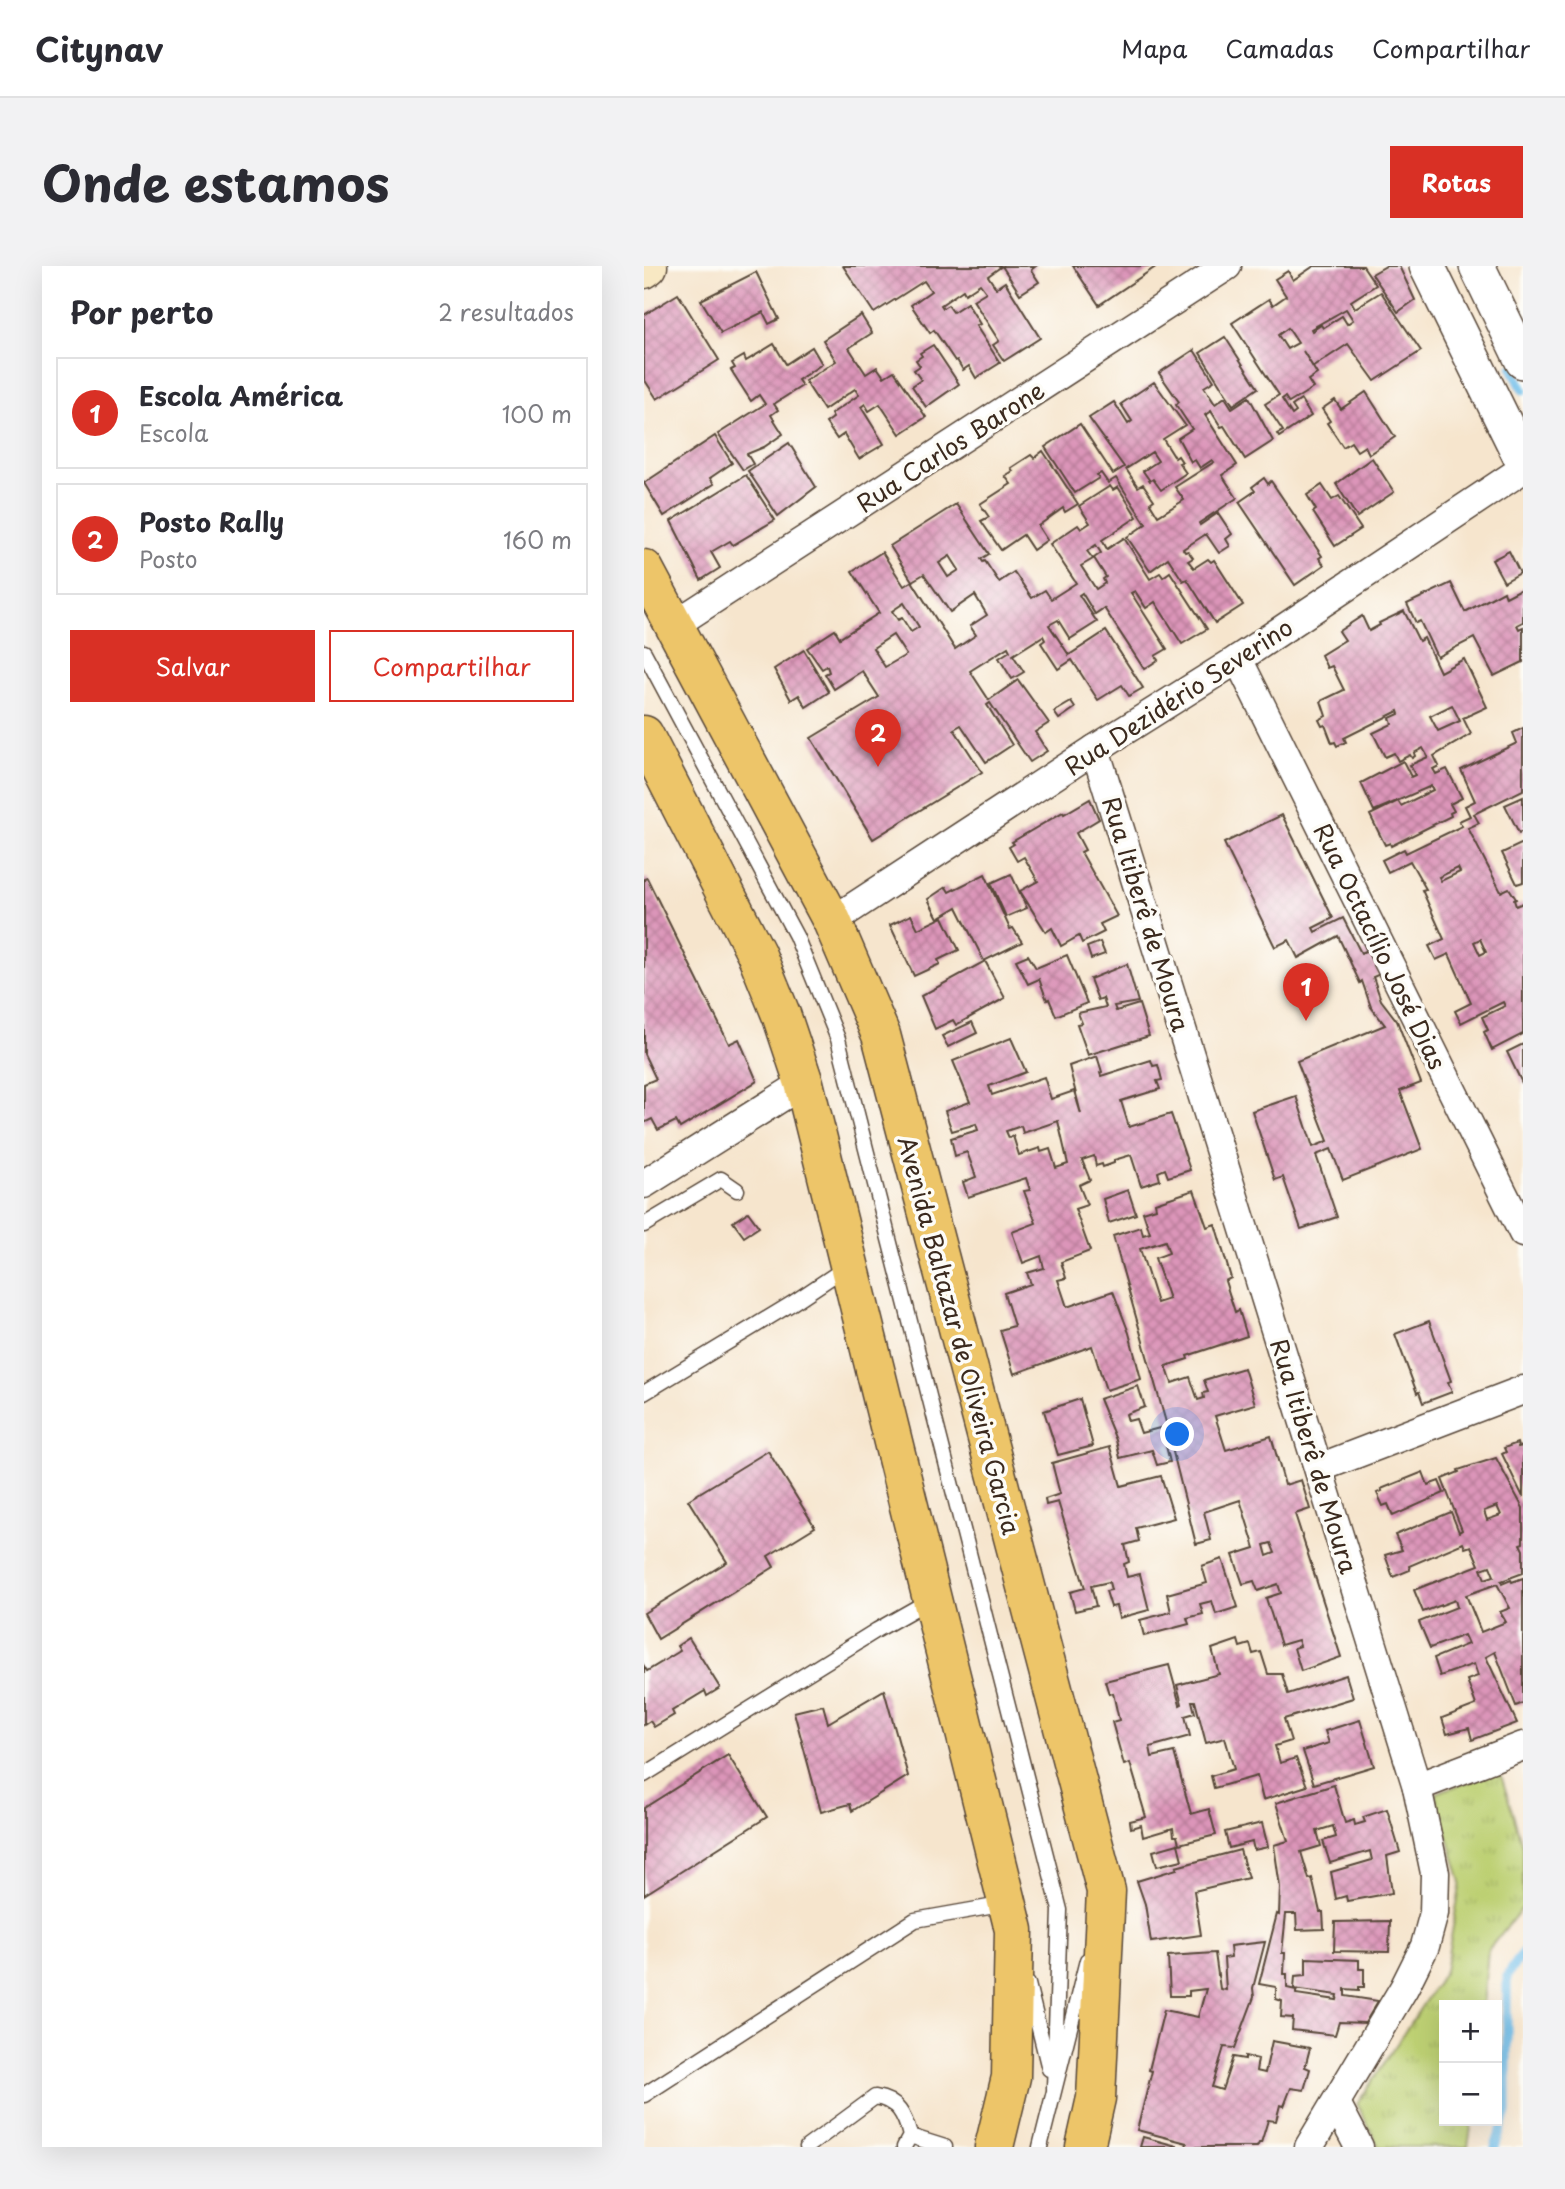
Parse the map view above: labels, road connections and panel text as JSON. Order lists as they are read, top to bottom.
{
  "streets": {
    "main road": ["Avenida Baltazar de Oliveira Garcia"],
    "street": [
      "Rua Carlos Barone",
      "Rua Dezidério Severino",
      "Rua Itiberê de Moura",
      "Rua Octacílio José Dias"
    ]
  },
  "crossings": [
    ["Rua Carlos Barone", "Avenida Baltazar de Oliveira Garcia"],
    ["Rua Dezidério Severino", "Rua Itiberê de Moura"],
    ["Rua Dezidério Severino", "Rua Octacílio José Dias"],
    ["Rua Dezidério Severino", "Avenida Baltazar de Oliveira Garcia"]
  ],
  "page": {
    "header": "Citynav",
    "nav": ["Mapa", "Camadas", "Compartilhar"],
    "title": "Onde estamos",
    "buttons": [
      "Rotas",
      ["Salvar", "Compartilhar"]
    ],
    "heading": ["Por perto", "2 resultados"],
    "list": [
      {
        "mark": "1",
        "name": "Escola América",
        "note": "Escola",
        "value": "100 m"
      },
      {
        "mark": "2",
        "name": "Posto Rally",
        "note": "Posto",
        "value": "160 m"
      }
    ],
    "pins": ["2", "1"],
    "map_buttons": ["+", "−"]
  }
}
